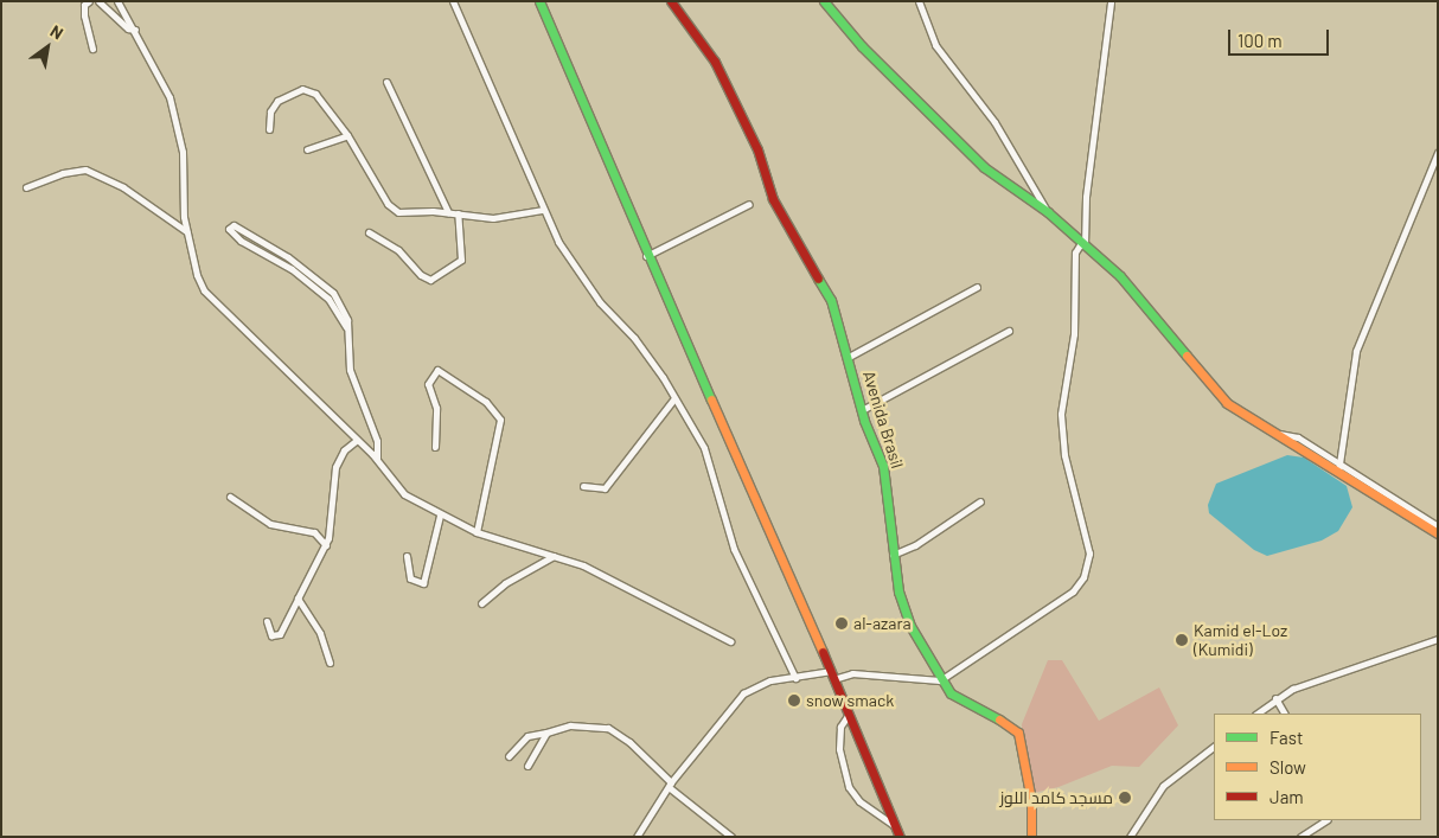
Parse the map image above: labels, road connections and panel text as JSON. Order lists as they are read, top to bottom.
{
  "streets": {
    "street": ["Avenida Brasil"]
  },
  "places": [
    "al-azara",
    "Kamid el-Loz (Kumidi)",
    "snow smack",
    "مسجد كامد اللوز"
  ],
  "legend": ["Fast", "Slow", "Jam"],
  "scale_bar": "100 m",
  "north": "top right"
}
